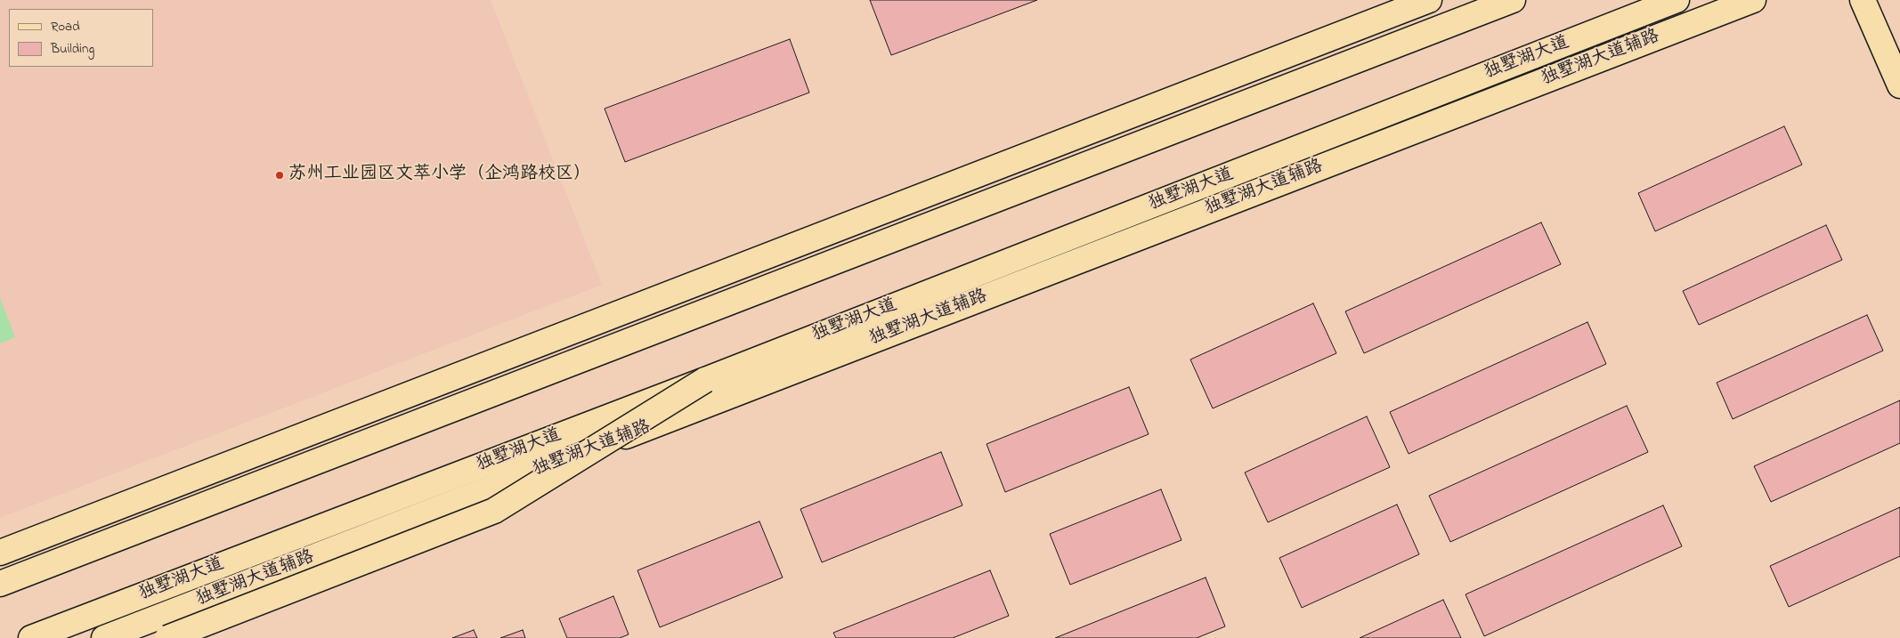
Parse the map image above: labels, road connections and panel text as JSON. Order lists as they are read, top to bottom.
{
  "streets": {
    "main road": ["独墅湖大道", "独墅湖大道辅路"]
  },
  "places": ["苏州工业园区文萃小学（企鸿路校区）"],
  "legend": ["Road", "Building"]
}
